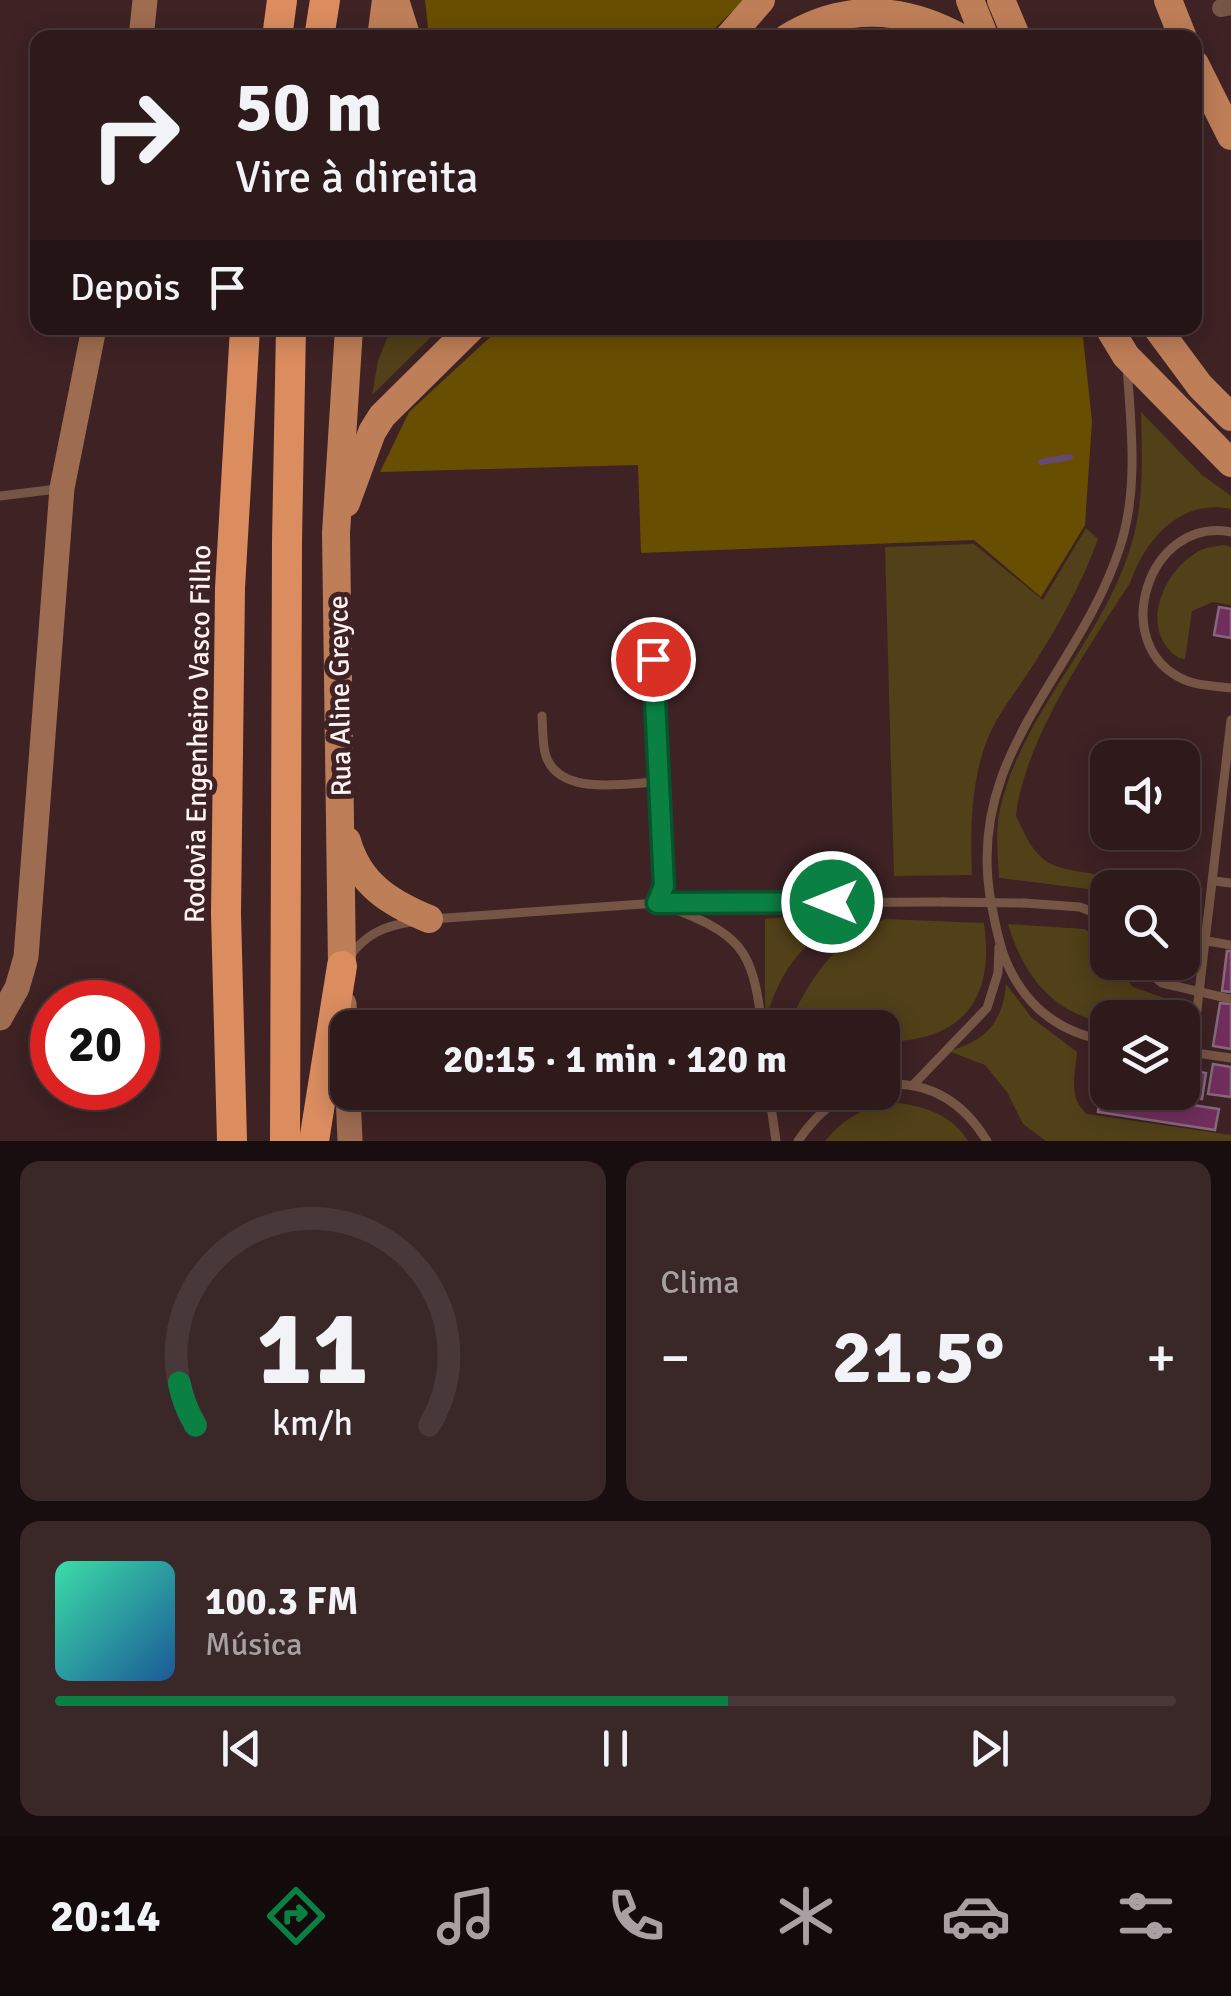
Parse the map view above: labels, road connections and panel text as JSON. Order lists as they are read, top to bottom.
{
  "streets": {
    "highway": ["Rodovia Engenheiro Vasco Filho"],
    "main road": ["Rua Aline Greyce"]
  },
  "page": {
    "turn": ["50 m", "Vire à direita"],
    "then": "Depois",
    "limit": "20",
    "trip": "20:15 · 1 min · 120 m",
    "tile": "Clima",
    "heat": ["−", "21.5°", "+"],
    "song": ["100.3 FM", "Música"],
    "tabs": "20:14",
    "gauge": ["11", "km/h"]
  }
}
